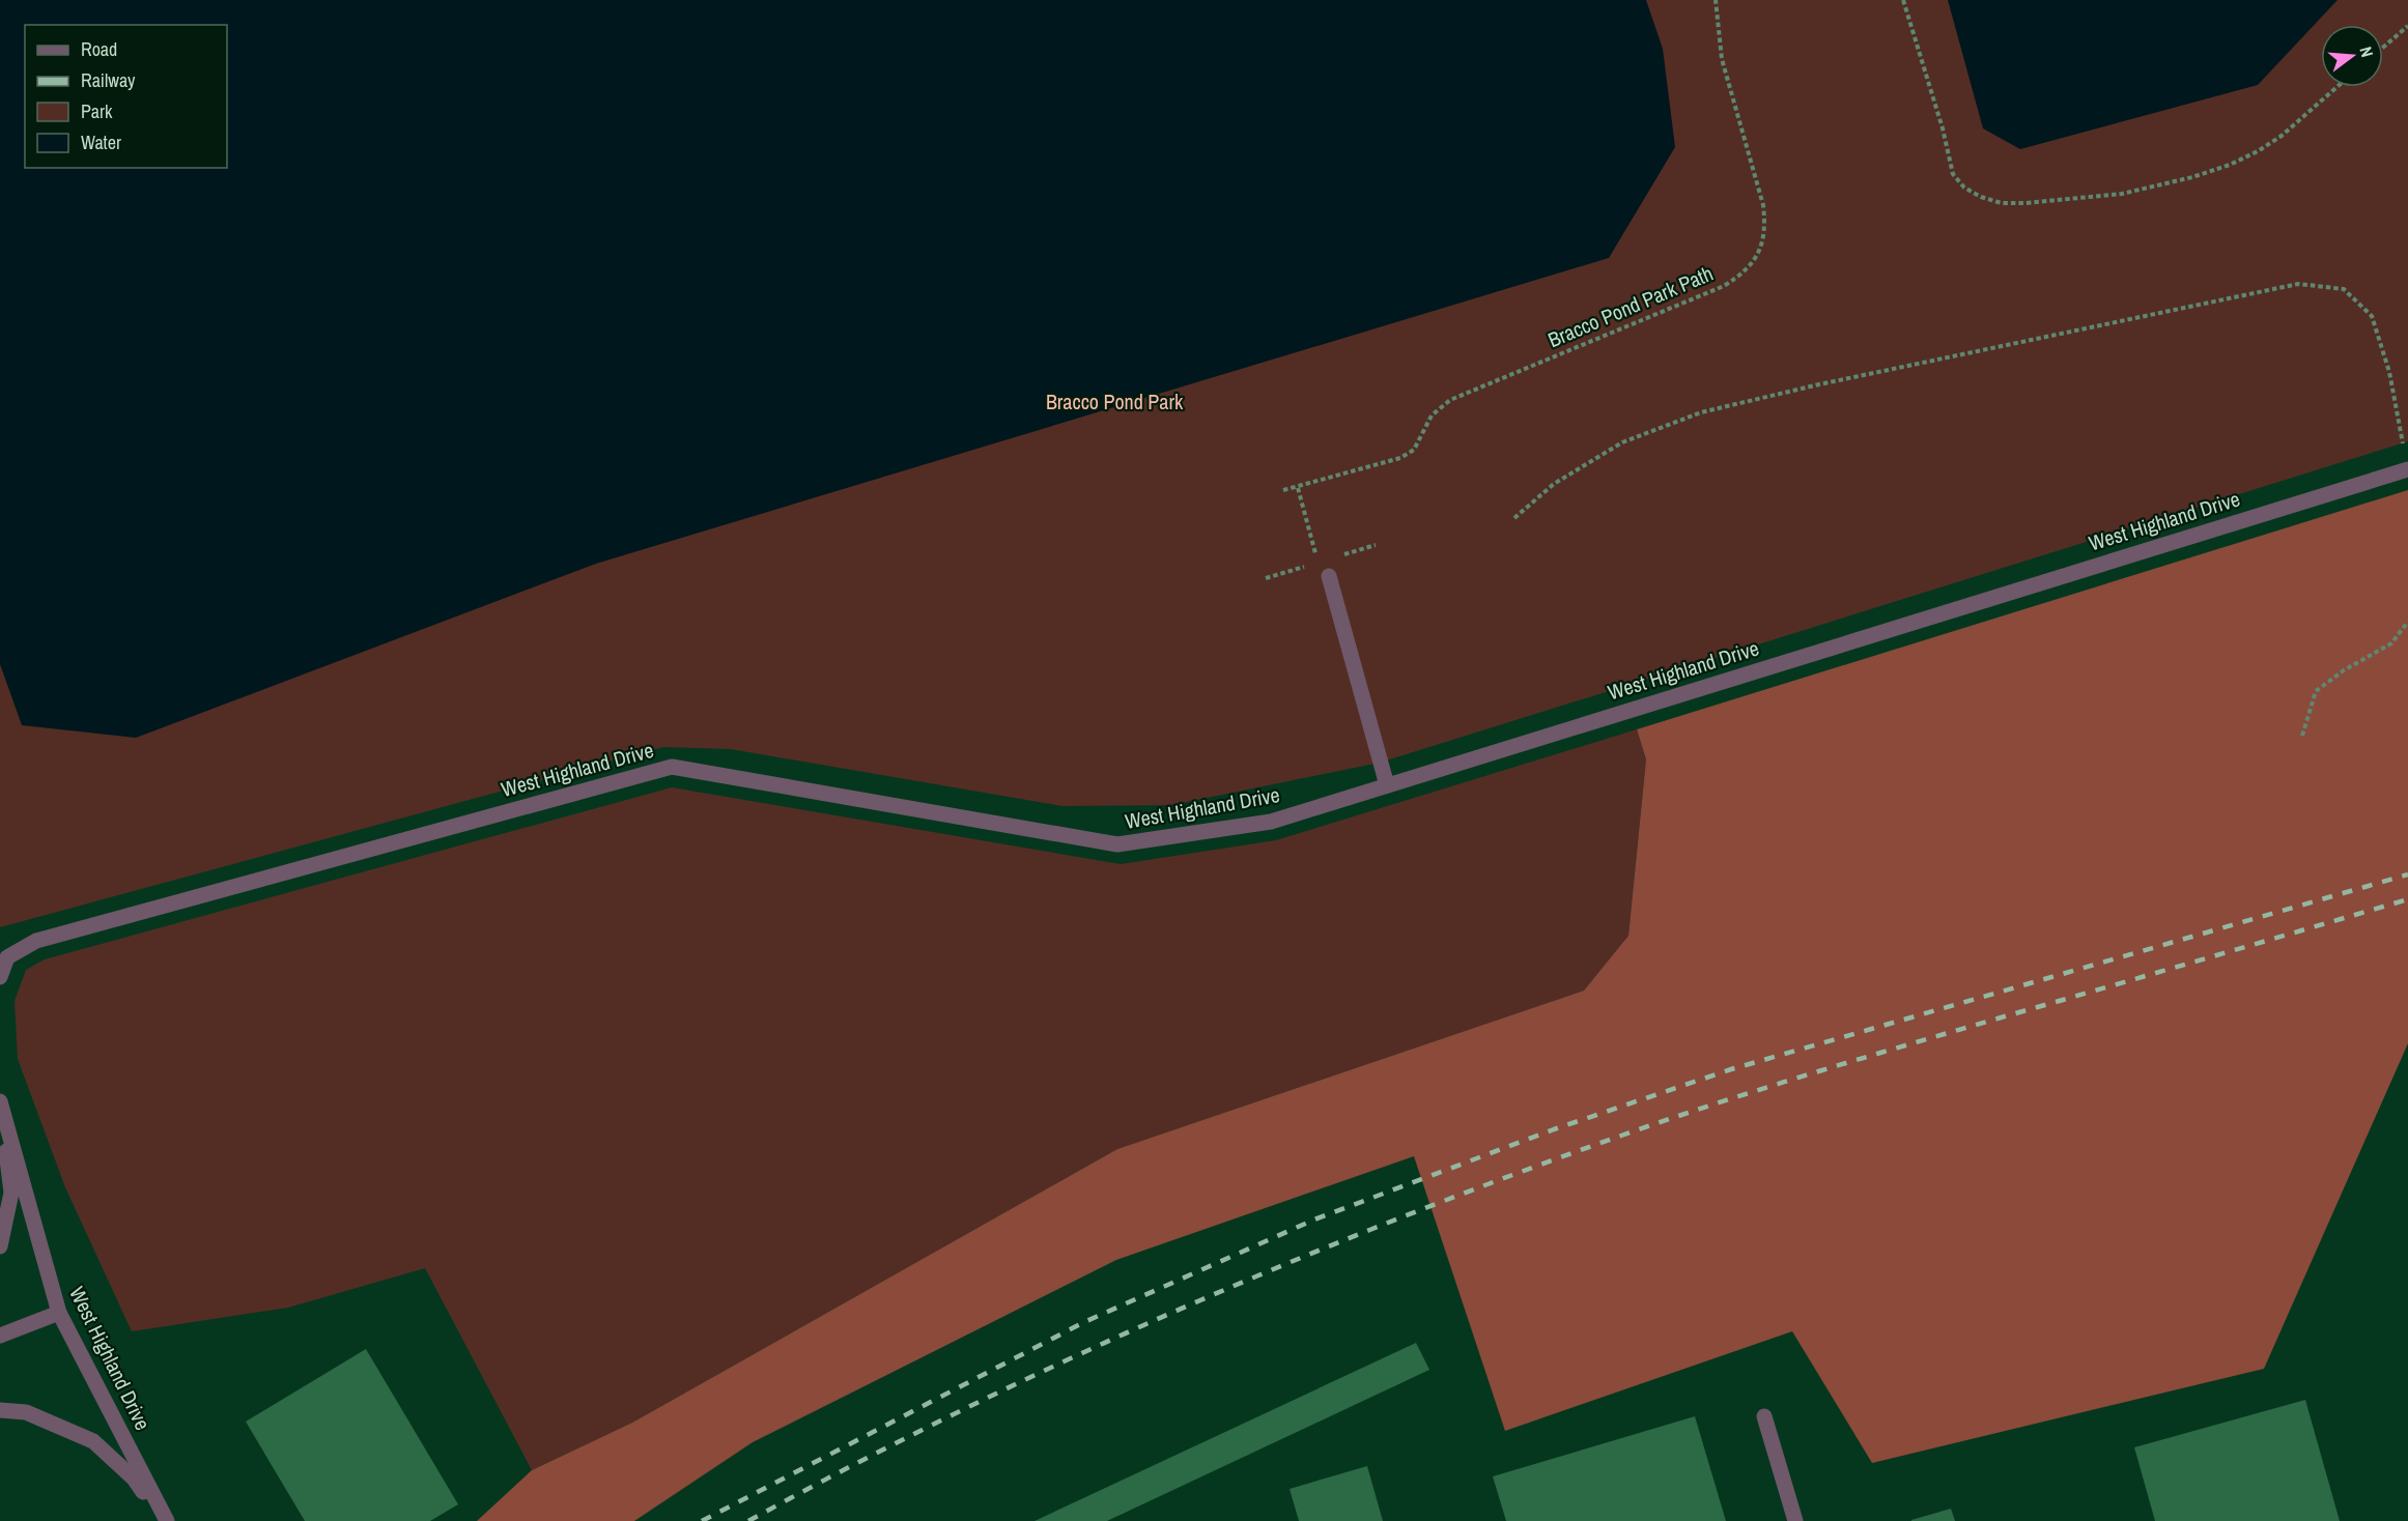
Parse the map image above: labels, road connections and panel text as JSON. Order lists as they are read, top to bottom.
{
  "streets": {
    "street": ["West Highland Drive"],
    "path": ["Bracco Pond Park Path"]
  },
  "parks": ["Bracco Pond Park"],
  "legend": [
    "Road",
    "Railway",
    "Park",
    "Water"
  ],
  "north": "right"
}
